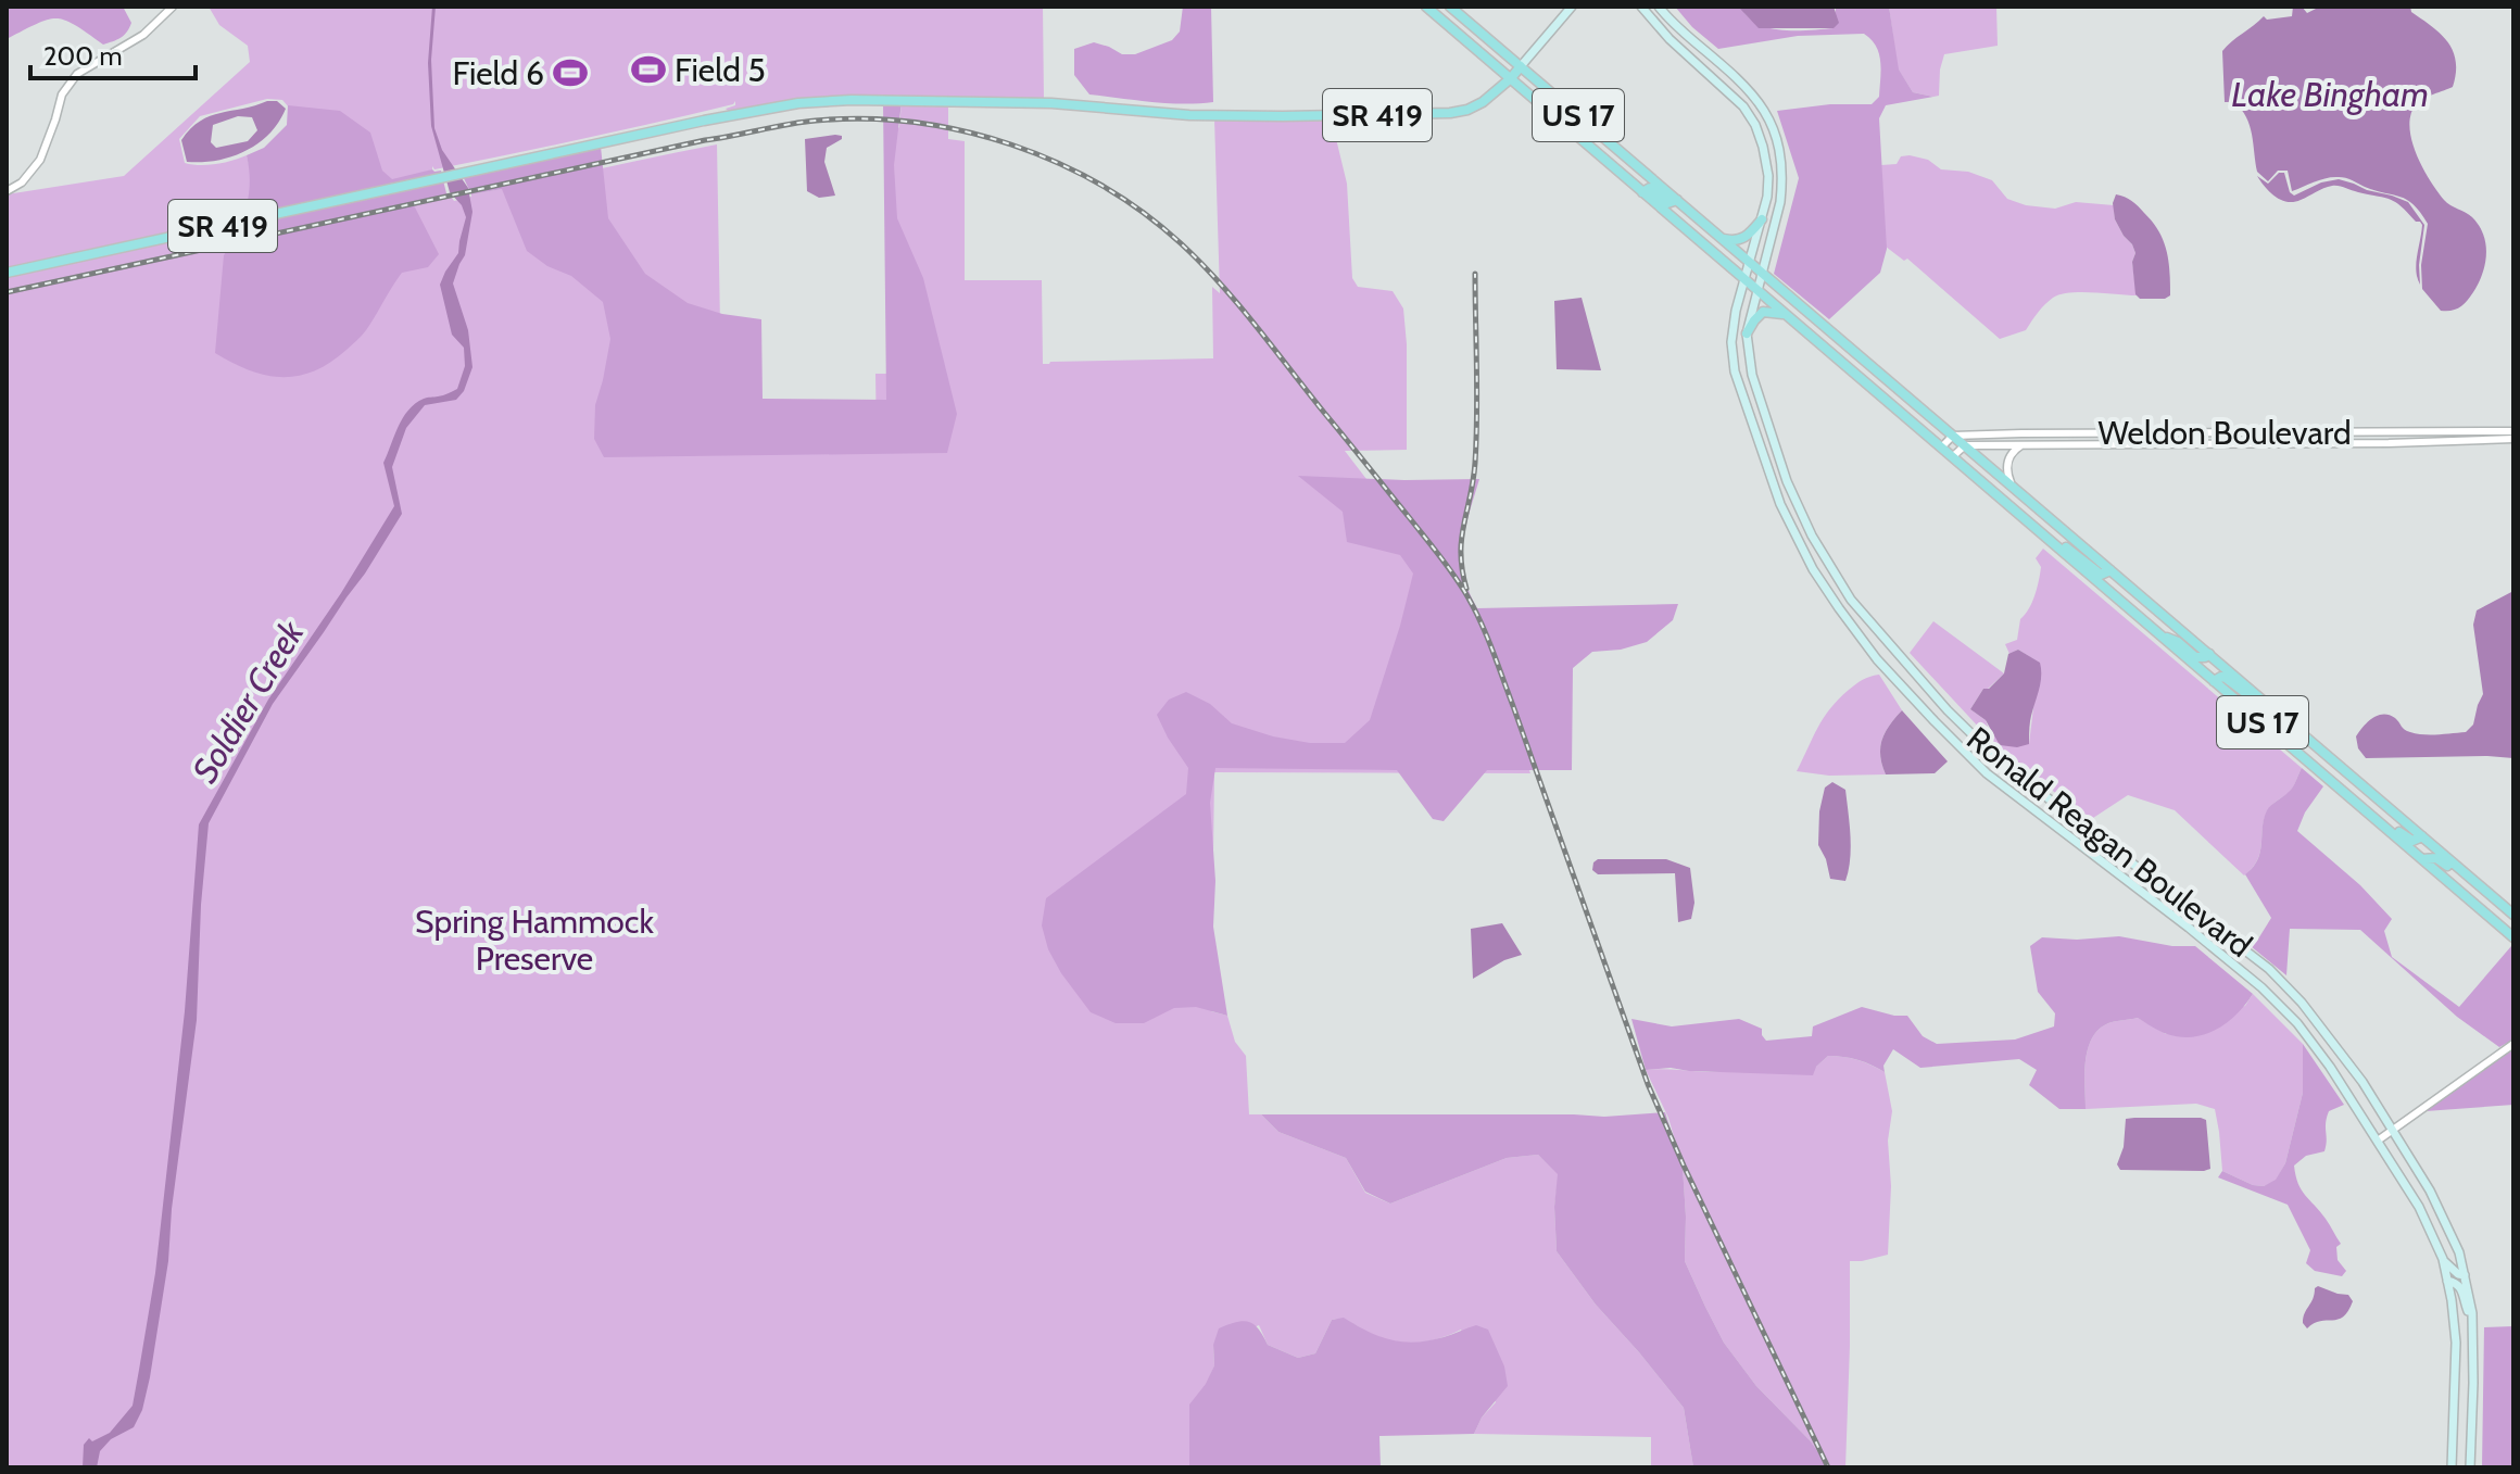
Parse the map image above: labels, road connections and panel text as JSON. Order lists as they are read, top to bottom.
{
  "streets": {
    "main road": ["SR 419", "US 17", "Ronald Reagan Boulevard"],
    "street": ["Weldon Boulevard"]
  },
  "crossings": [
    ["SR 419", "US 17"],
    ["US 17", "Weldon Boulevard"],
    ["US 17", "Ronald Reagan Boulevard"]
  ],
  "water": ["Lake Bingham", "Soldier Creek"],
  "parks": ["Spring Hammock Preserve"],
  "places": {
    "sports": ["Field 5", "Field 6"]
  },
  "scale_bar": "200 m"
}
